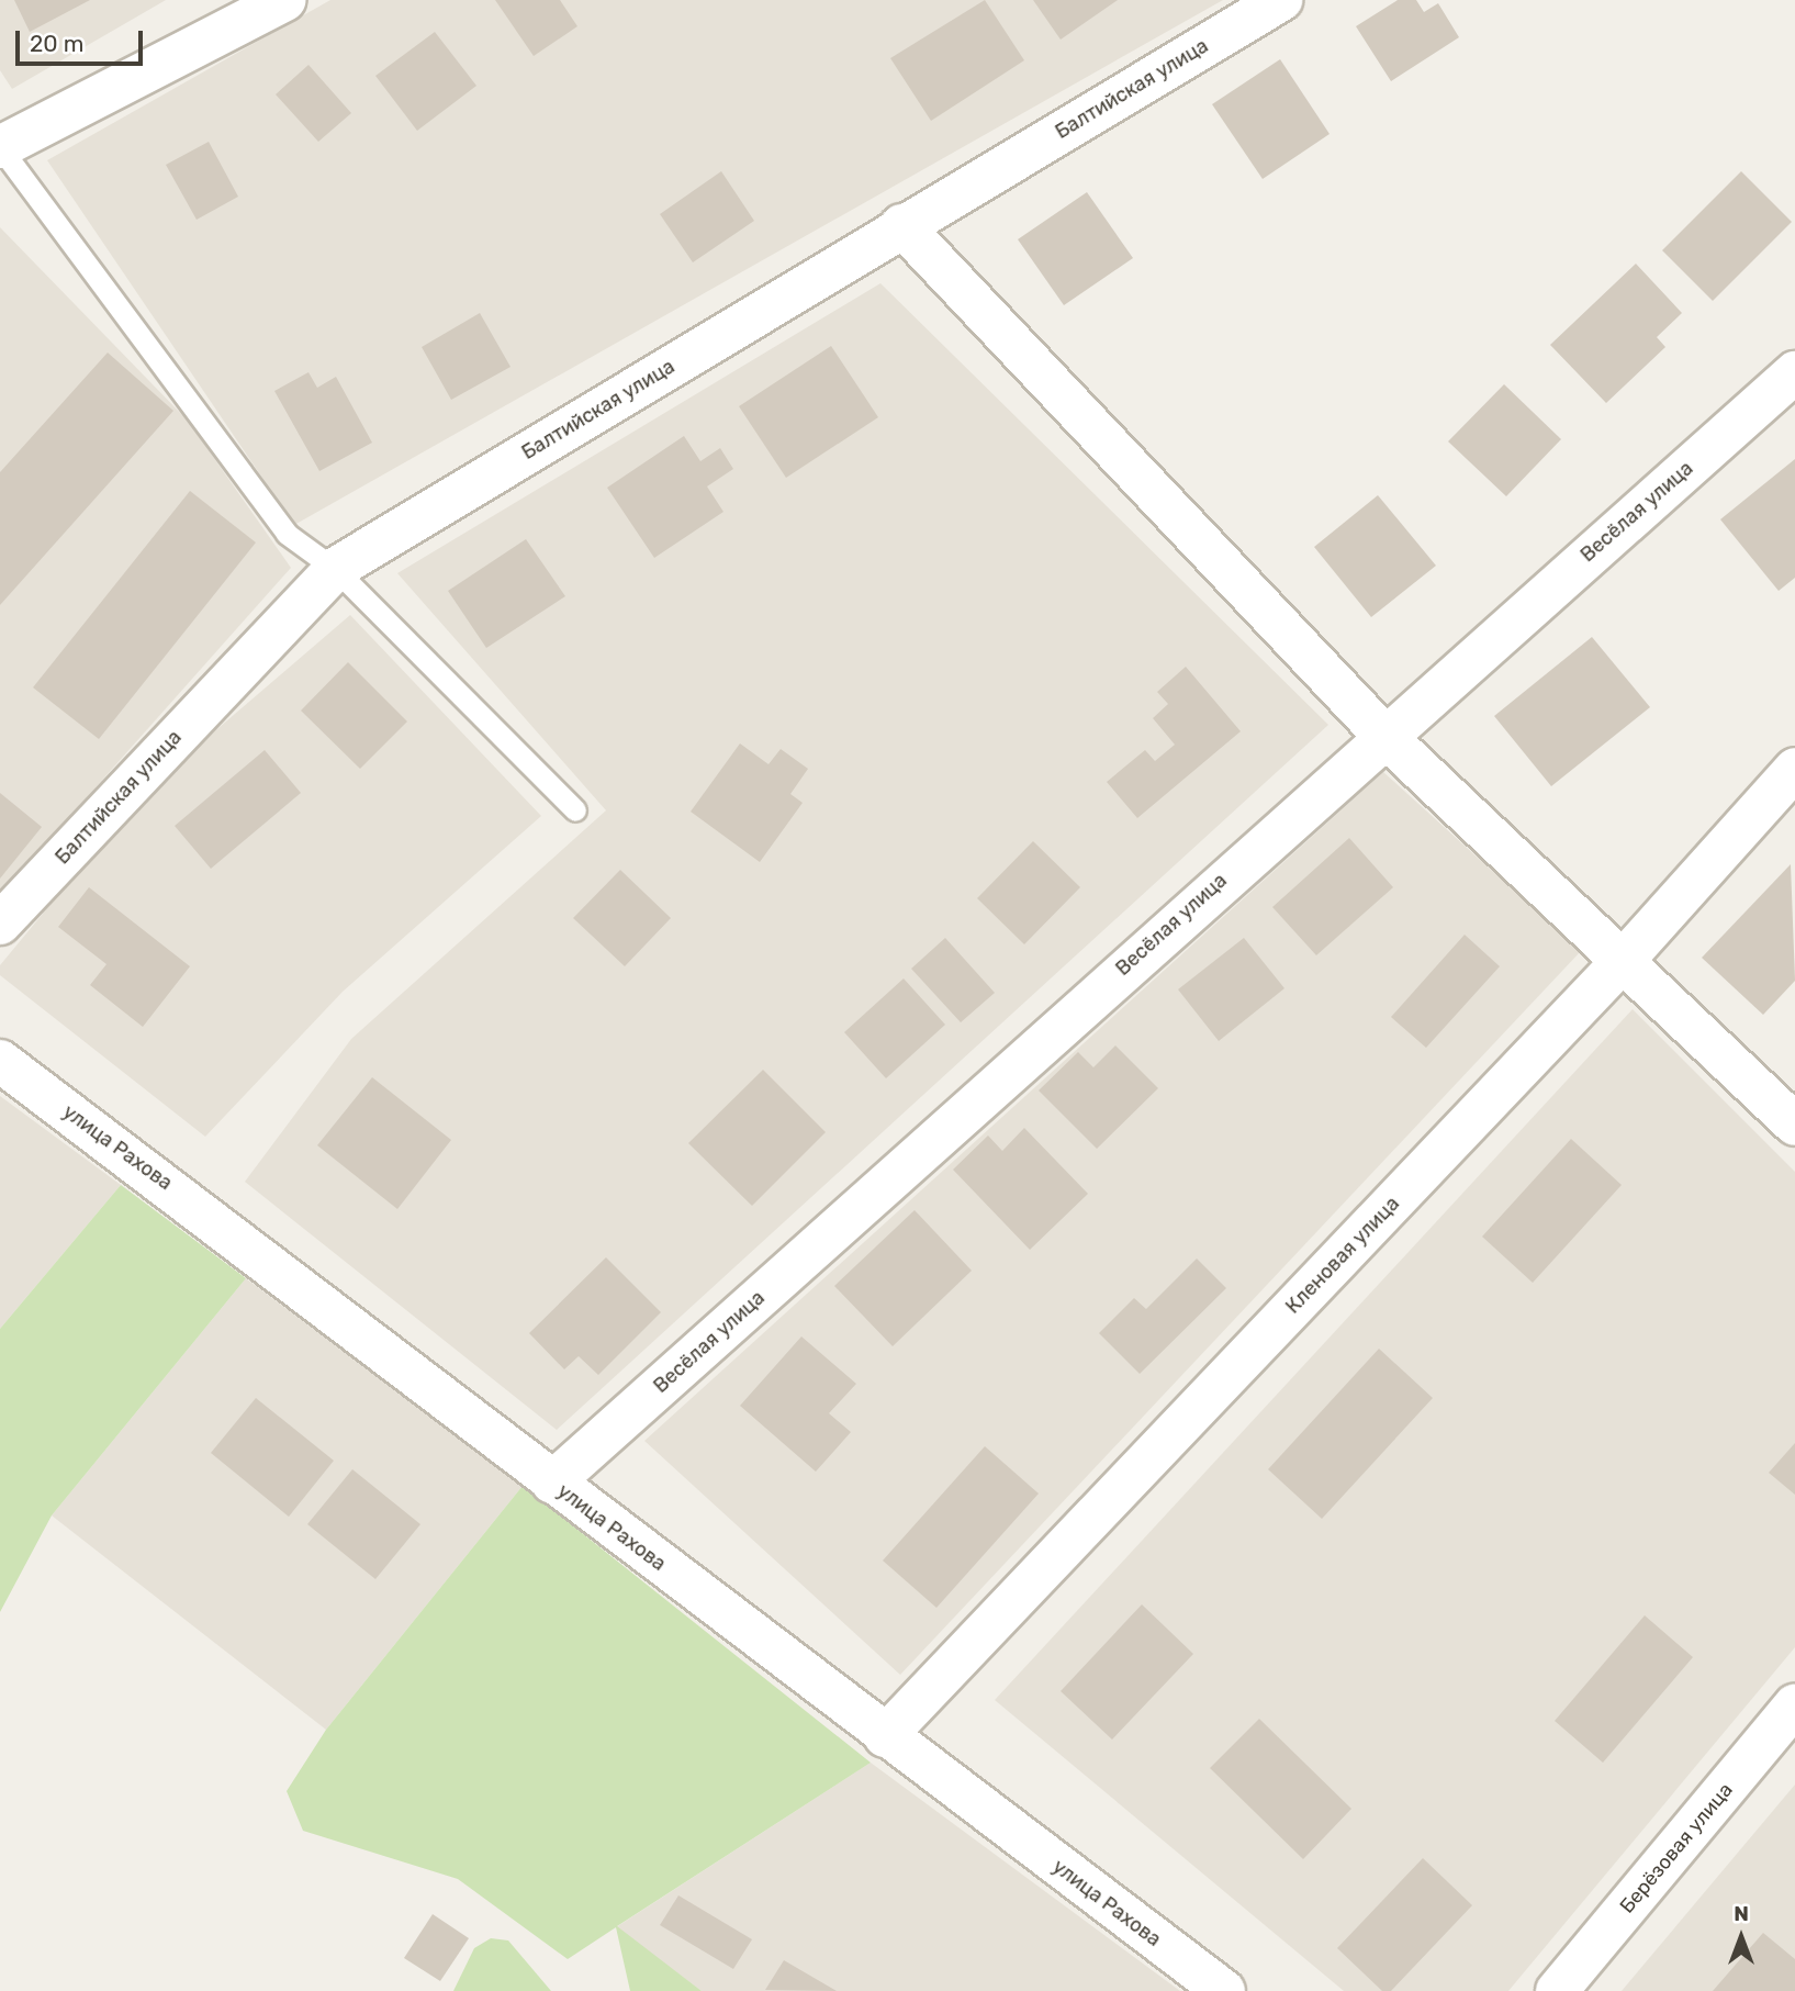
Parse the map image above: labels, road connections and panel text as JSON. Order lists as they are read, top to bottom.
{
  "streets": {
    "street": [
      "Балтийская улица",
      "Весёлая улица",
      "улица Рахова",
      "Кленовая улица",
      "Берёзовая улица"
    ]
  },
  "crossings": [
    ["Весёлая улица", "улица Рахова"],
    ["улица Рахова", "Кленовая улица"]
  ],
  "scale_bar": "20 m",
  "north": "top"
}
